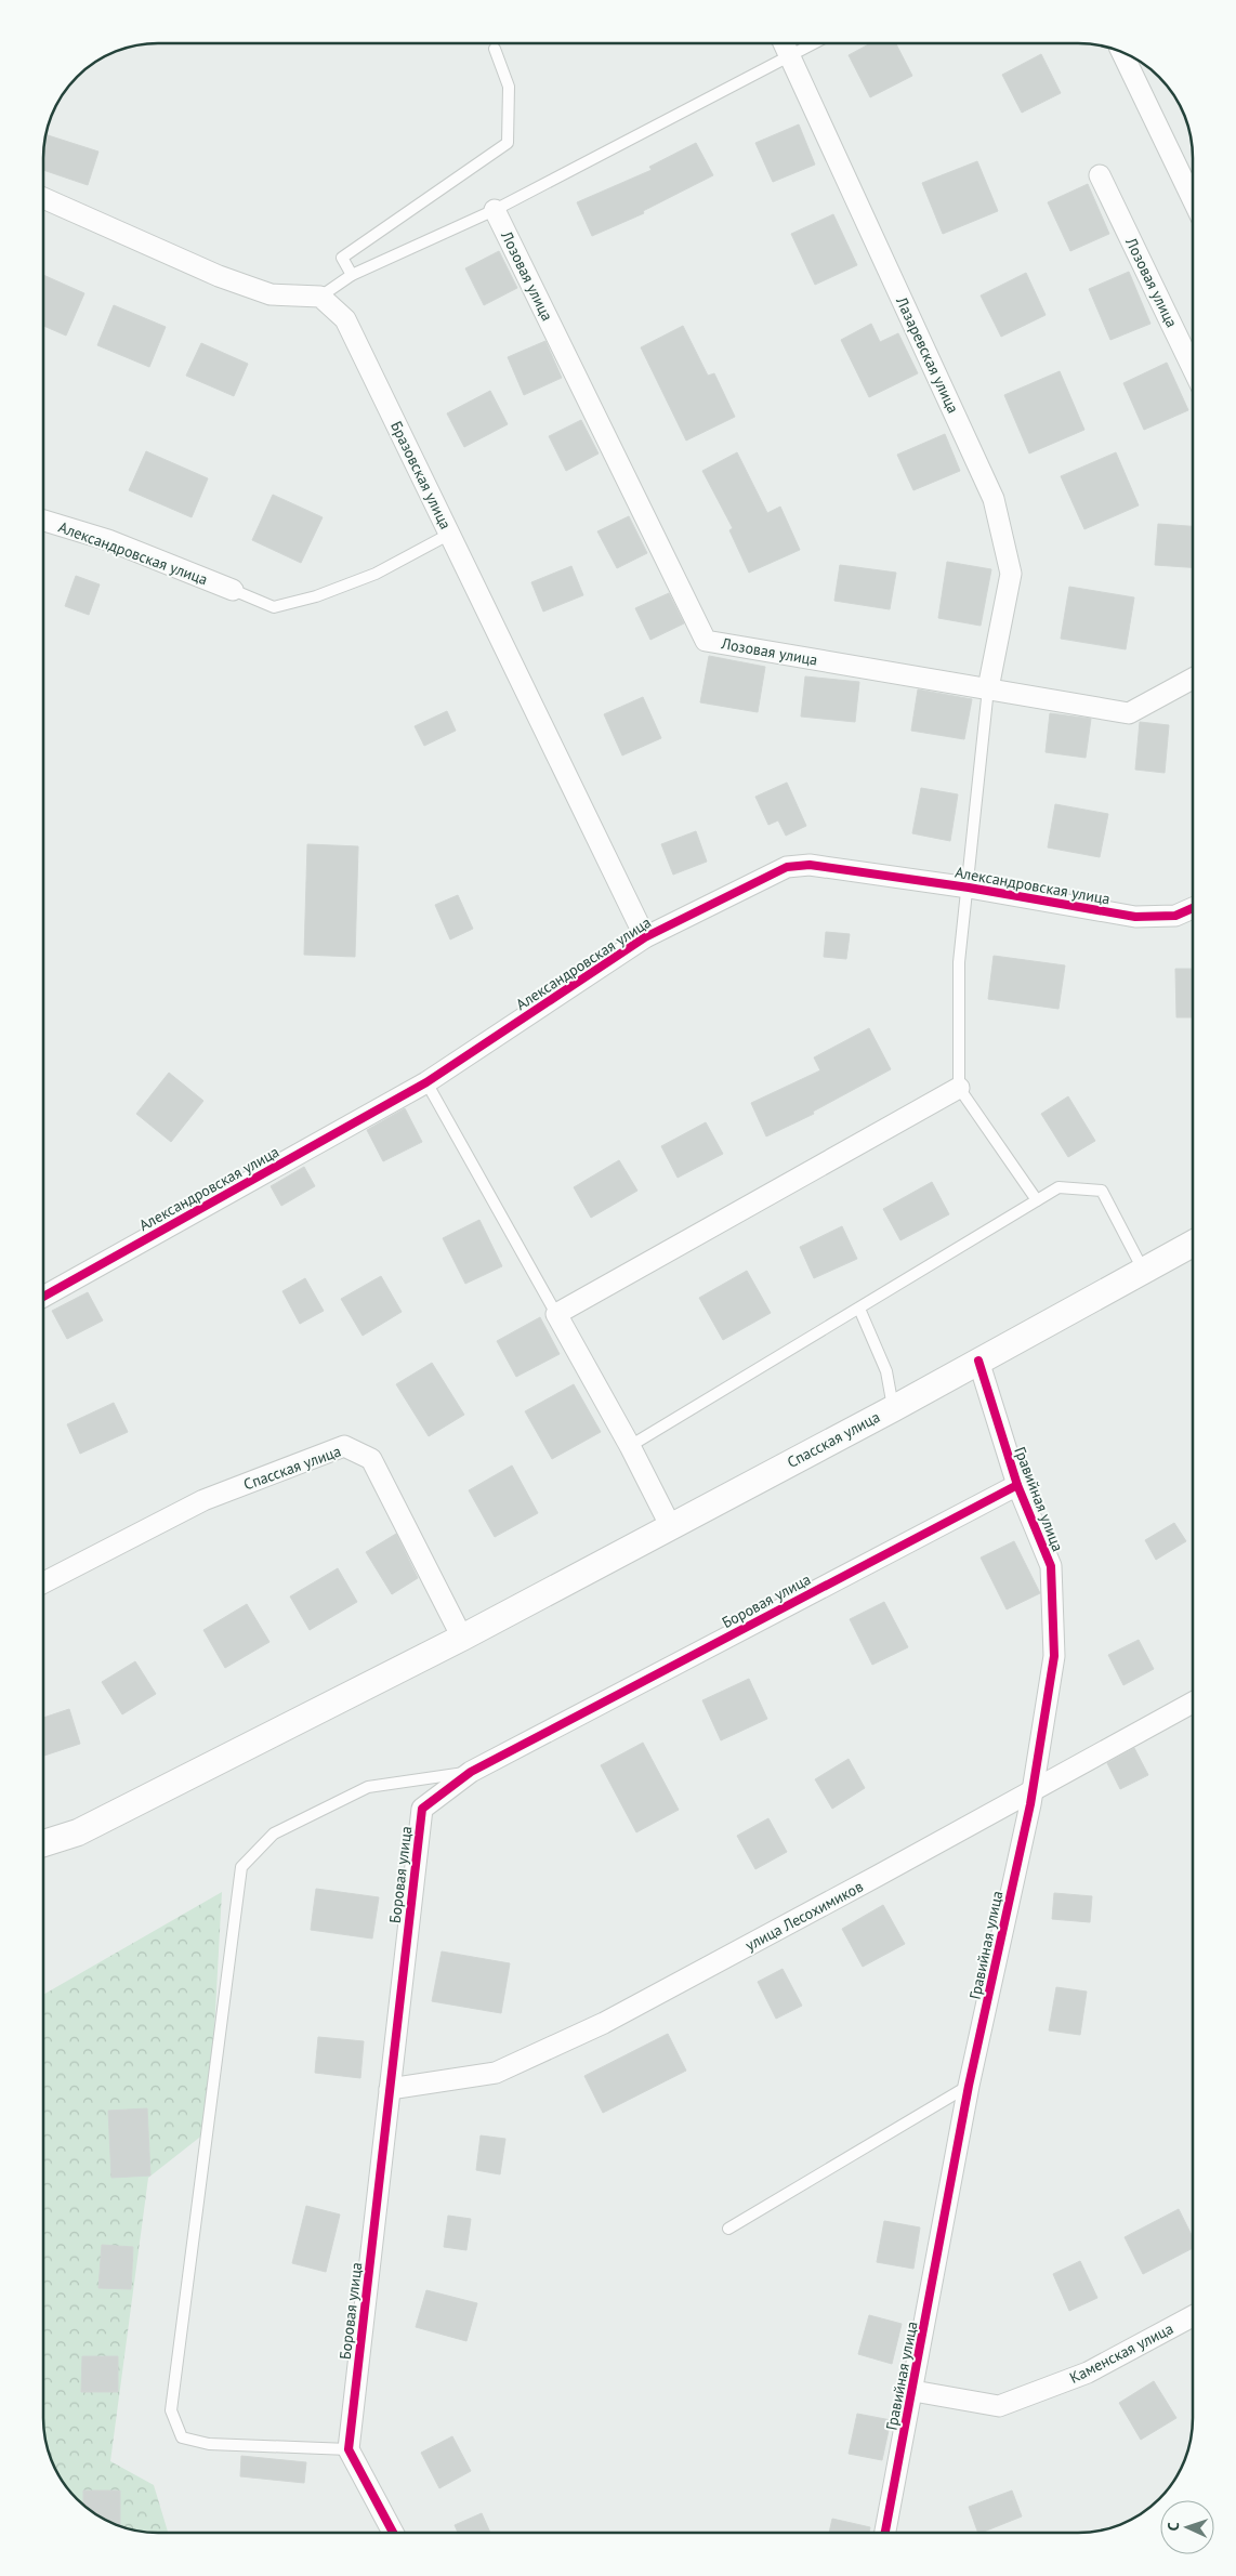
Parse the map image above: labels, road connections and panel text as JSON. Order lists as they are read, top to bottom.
{
  "streets": {
    "street": [
      "Лозовая улица",
      "Лазаревская улица",
      "Бразовская улица",
      "Александровская улица",
      "Спасская улица",
      "Гравийная улица",
      "Боровая улица",
      "улица Лесохимиков",
      "Каменская улица"
    ]
  },
  "crossings": [
    ["Лозовая улица", "Лазаревская улица"],
    ["Бразовская улица", "Александровская улица"],
    ["Спасская улица", "Гравийная улица"],
    ["Гравийная улица", "Боровая улица"],
    ["Гравийная улица", "улица Лесохимиков"],
    ["Гравийная улица", "Каменская улица"],
    ["Боровая улица", "улица Лесохимиков"]
  ],
  "north": "left"
}
